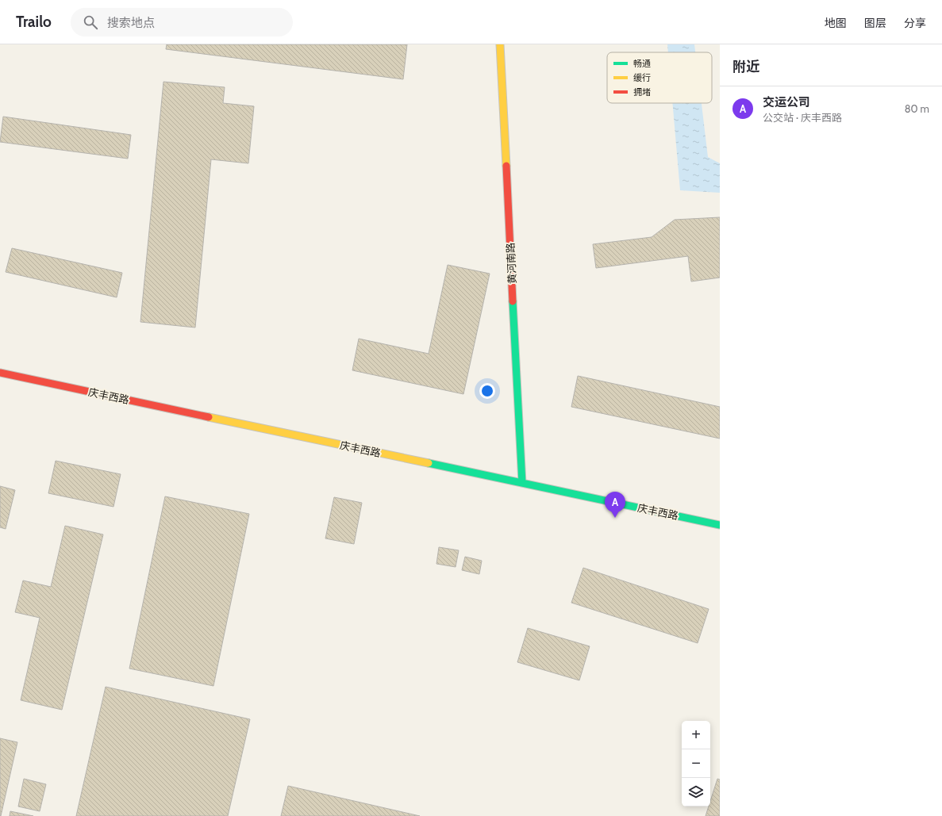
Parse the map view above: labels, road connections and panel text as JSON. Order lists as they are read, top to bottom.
{
  "streets": {
    "street": ["黄河南路", "庆丰西路"]
  },
  "crossings": [
    ["黄河南路", "庆丰西路"]
  ],
  "legend": ["畅通", "缓行", "拥堵"],
  "page": {
    "header": "Trailo",
    "search": "搜索地点",
    "nav": ["地图", "图层", "分享"],
    "heading": "附近",
    "list": [
      {
        "mark": "A",
        "name": "交运公司",
        "note": "公交站 · 庆丰西路",
        "value": "80 m"
      }
    ],
    "pins": "A",
    "map_buttons": ["+", "−"]
  }
}
